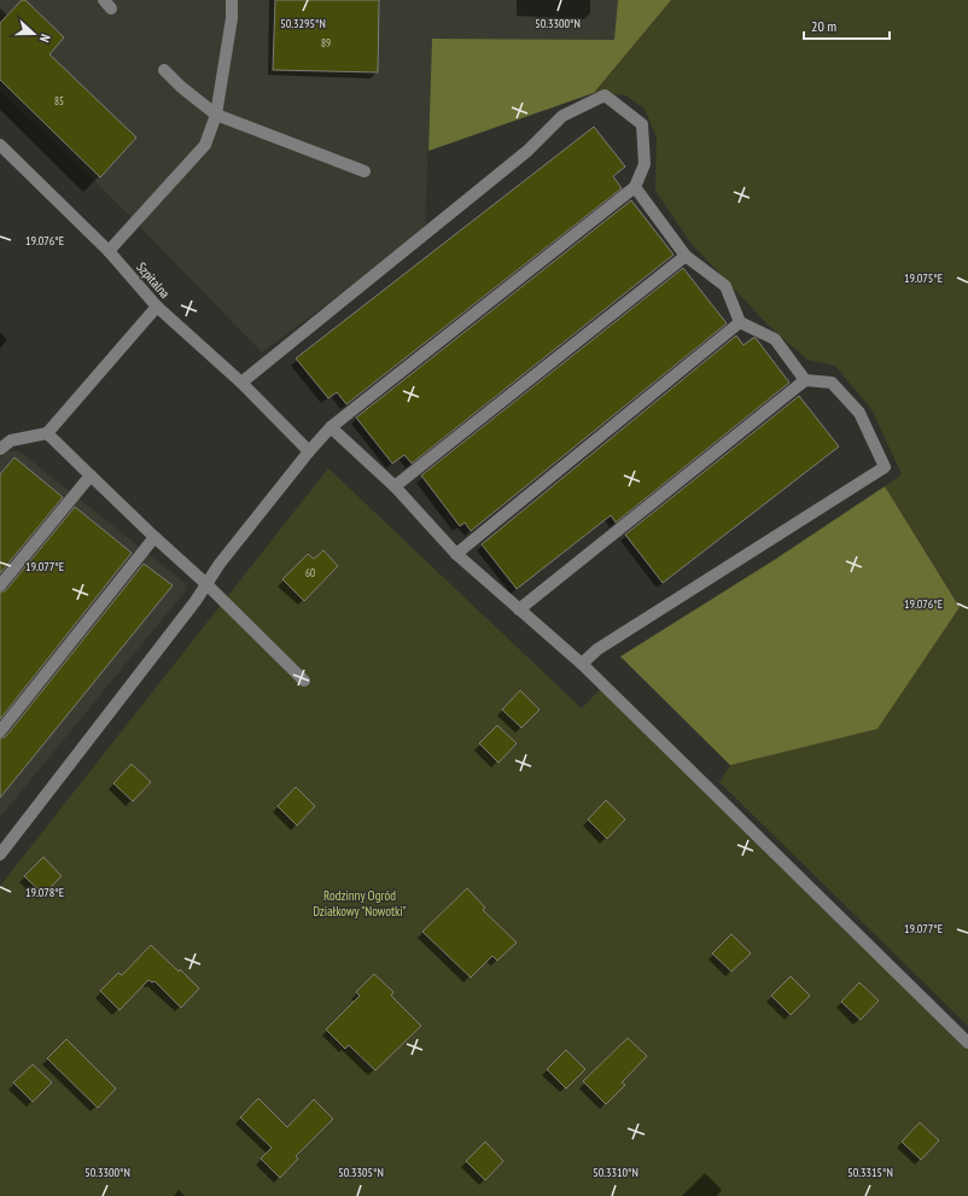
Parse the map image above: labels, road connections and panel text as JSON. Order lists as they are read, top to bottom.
{
  "streets": {
    "street": ["Szpitalna"]
  },
  "parks": ["Rodzinny Ogród Działkowy \"Nowotki\""],
  "house_numbers": ["89", "85", "60"],
  "scale_bar": "20 m",
  "north": "right",
  "coordinates": [
    "50.3295°N",
    "50.3300°N",
    "19.076°E",
    "19.075°E",
    "19.077°E",
    "19.078°E",
    "50.3305°N",
    "50.3310°N",
    "50.3315°N"
  ]
}
